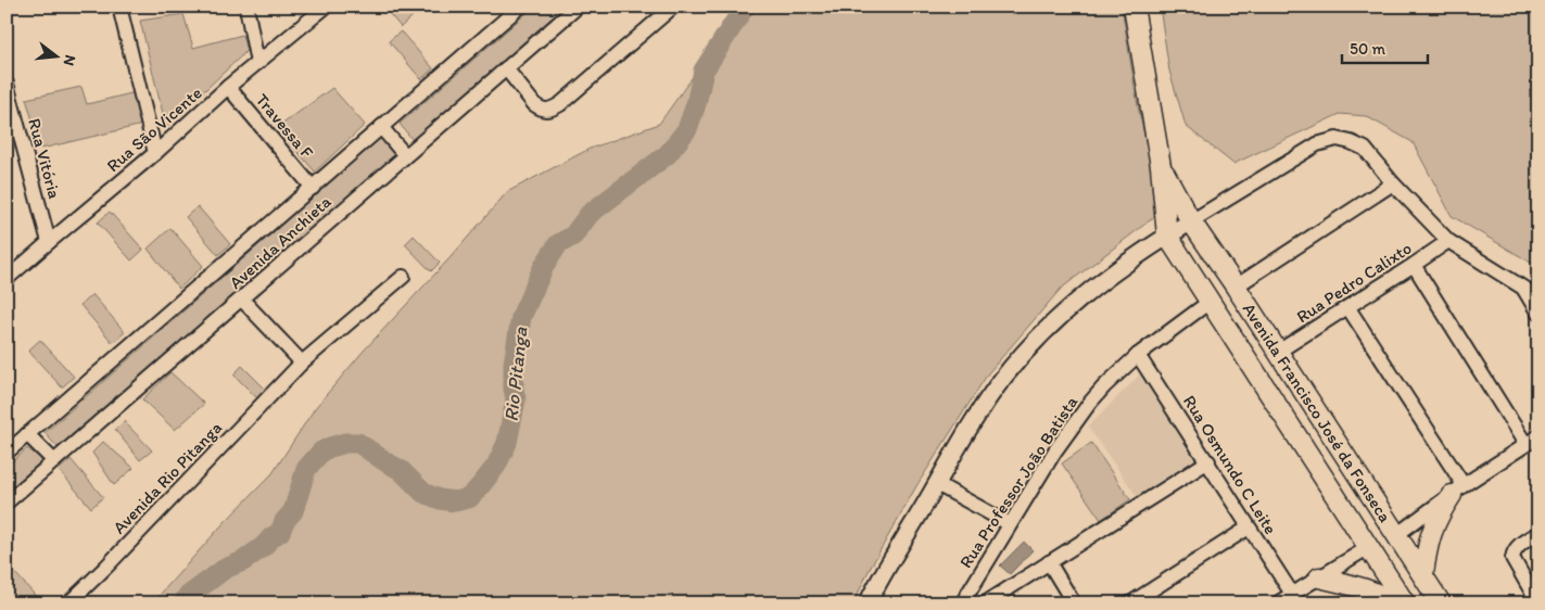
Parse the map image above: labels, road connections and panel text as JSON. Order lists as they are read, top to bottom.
{
  "streets": {
    "main road": ["Avenida Francisco José da Fonseca"],
    "street": [
      "Travessa F",
      "Rua São Vicente",
      "Rua Vitória",
      "Avenida Anchieta",
      "Rua Pedro Calixto",
      "Rua Osmundo C Leite",
      "Avenida Rio Pitanga",
      "Rua Professor João Batista"
    ]
  },
  "crossings": [
    ["Travessa F", "Rua São Vicente"],
    ["Travessa F", "Avenida Anchieta"],
    ["Rua São Vicente", "Rua Vitória"],
    ["Rua Pedro Calixto", "Avenida Francisco José da Fonseca"],
    ["Avenida Francisco José da Fonseca", "Rua Professor João Batista"],
    ["Rua Osmundo C Leite", "Rua Professor João Batista"]
  ],
  "water": ["Rio Pitanga"],
  "scale_bar": "50 m",
  "north": "right"
}
